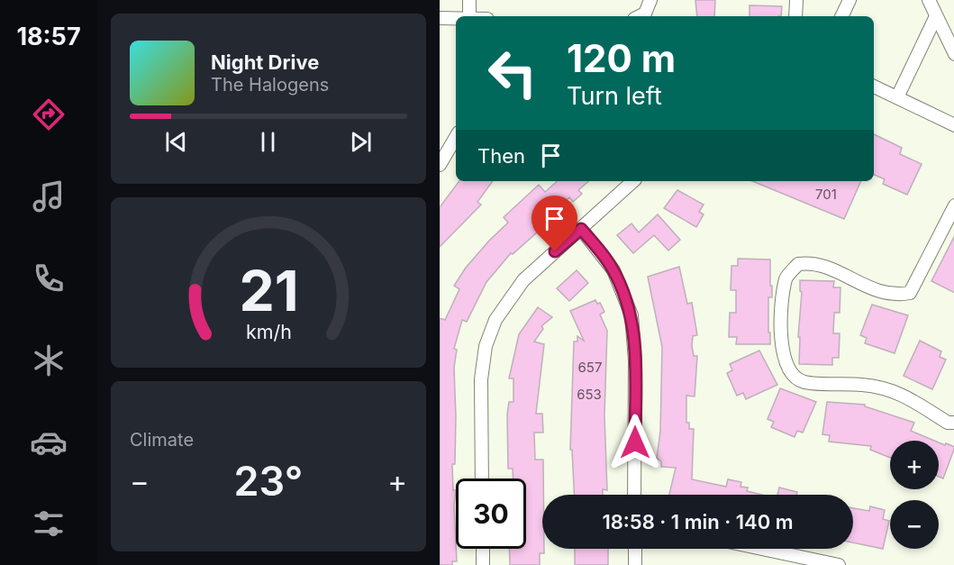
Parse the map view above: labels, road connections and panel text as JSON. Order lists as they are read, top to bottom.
{
  "house_numbers": ["701", "657", "653"],
  "page": {
    "tabs": "18:57",
    "turn": ["120 m", "Turn left"],
    "song": ["Night Drive", "The Halogens"],
    "then": "Then",
    "tile": "Climate",
    "map_buttons": ["+", "−"],
    "heat": ["−", "23°", "+"],
    "limit": "30",
    "trip": "18:58 · 1 min · 140 m",
    "gauge": ["21", "km/h"]
  }
}
